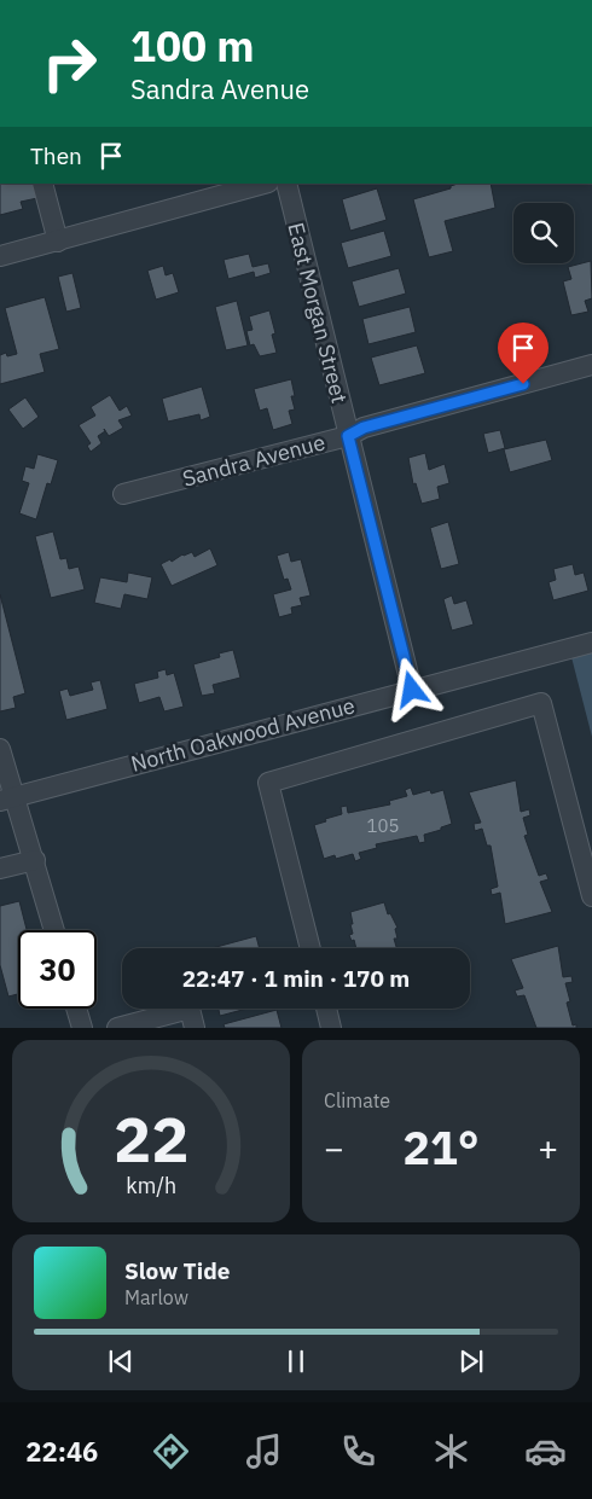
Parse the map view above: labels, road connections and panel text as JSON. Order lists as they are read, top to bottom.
{
  "streets": {
    "street": ["East Morgan Street", "Sandra Avenue", "North Oakwood Avenue"]
  },
  "crossings": [
    ["East Morgan Street", "Sandra Avenue"],
    ["East Morgan Street", "North Oakwood Avenue"]
  ],
  "house_numbers": ["105"],
  "page": {
    "turn": ["100 m", "Sandra Avenue"],
    "then": "Then",
    "limit": "30",
    "trip": "22:47 · 1 min · 170 m",
    "tile": "Climate",
    "heat": ["−", "21°", "+"],
    "song": ["Slow Tide", "Marlow"],
    "tabs": "22:46",
    "gauge": ["22", "km/h"]
  }
}
